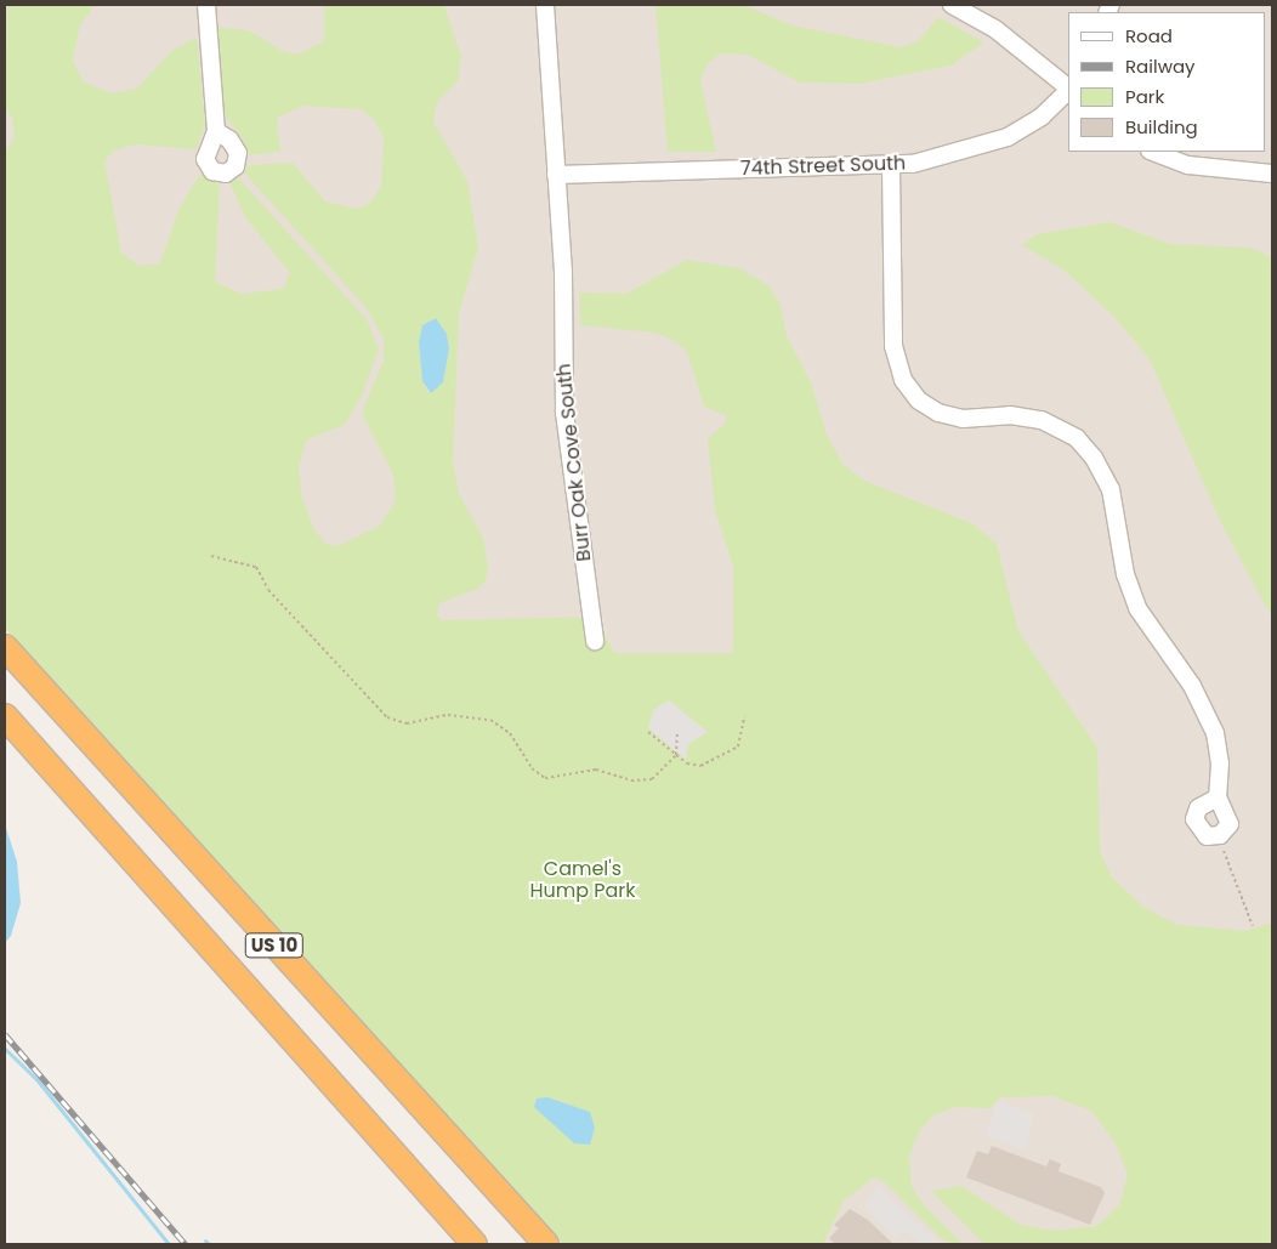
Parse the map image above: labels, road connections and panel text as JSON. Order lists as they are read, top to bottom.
{
  "streets": {
    "highway": ["US 10"],
    "street": ["74th Street South", "Burr Oak Cove South"]
  },
  "crossings": [
    ["74th Street South", "Burr Oak Cove South"]
  ],
  "parks": ["Camel's Hump Park"],
  "legend": [
    "Road",
    "Railway",
    "Park",
    "Building"
  ]
}
